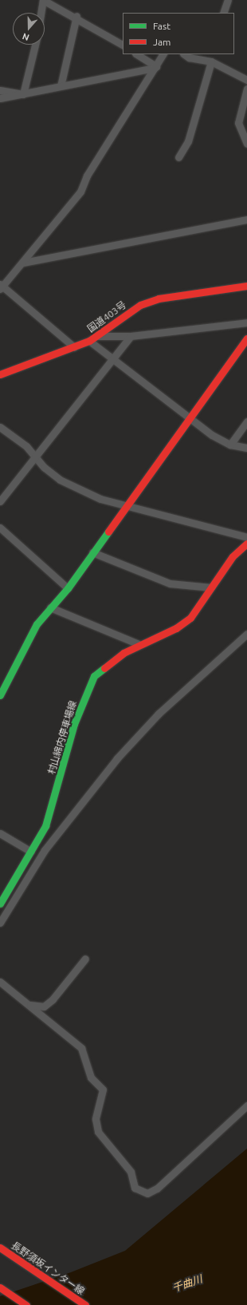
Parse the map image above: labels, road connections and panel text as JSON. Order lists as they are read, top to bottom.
{
  "streets": {
    "main road": ["国道403号", "村山綿内停車場線", "長野須坂インター線"]
  },
  "water": ["千曲川"],
  "legend": ["Fast", "Jam"],
  "north": "bottom"
}
